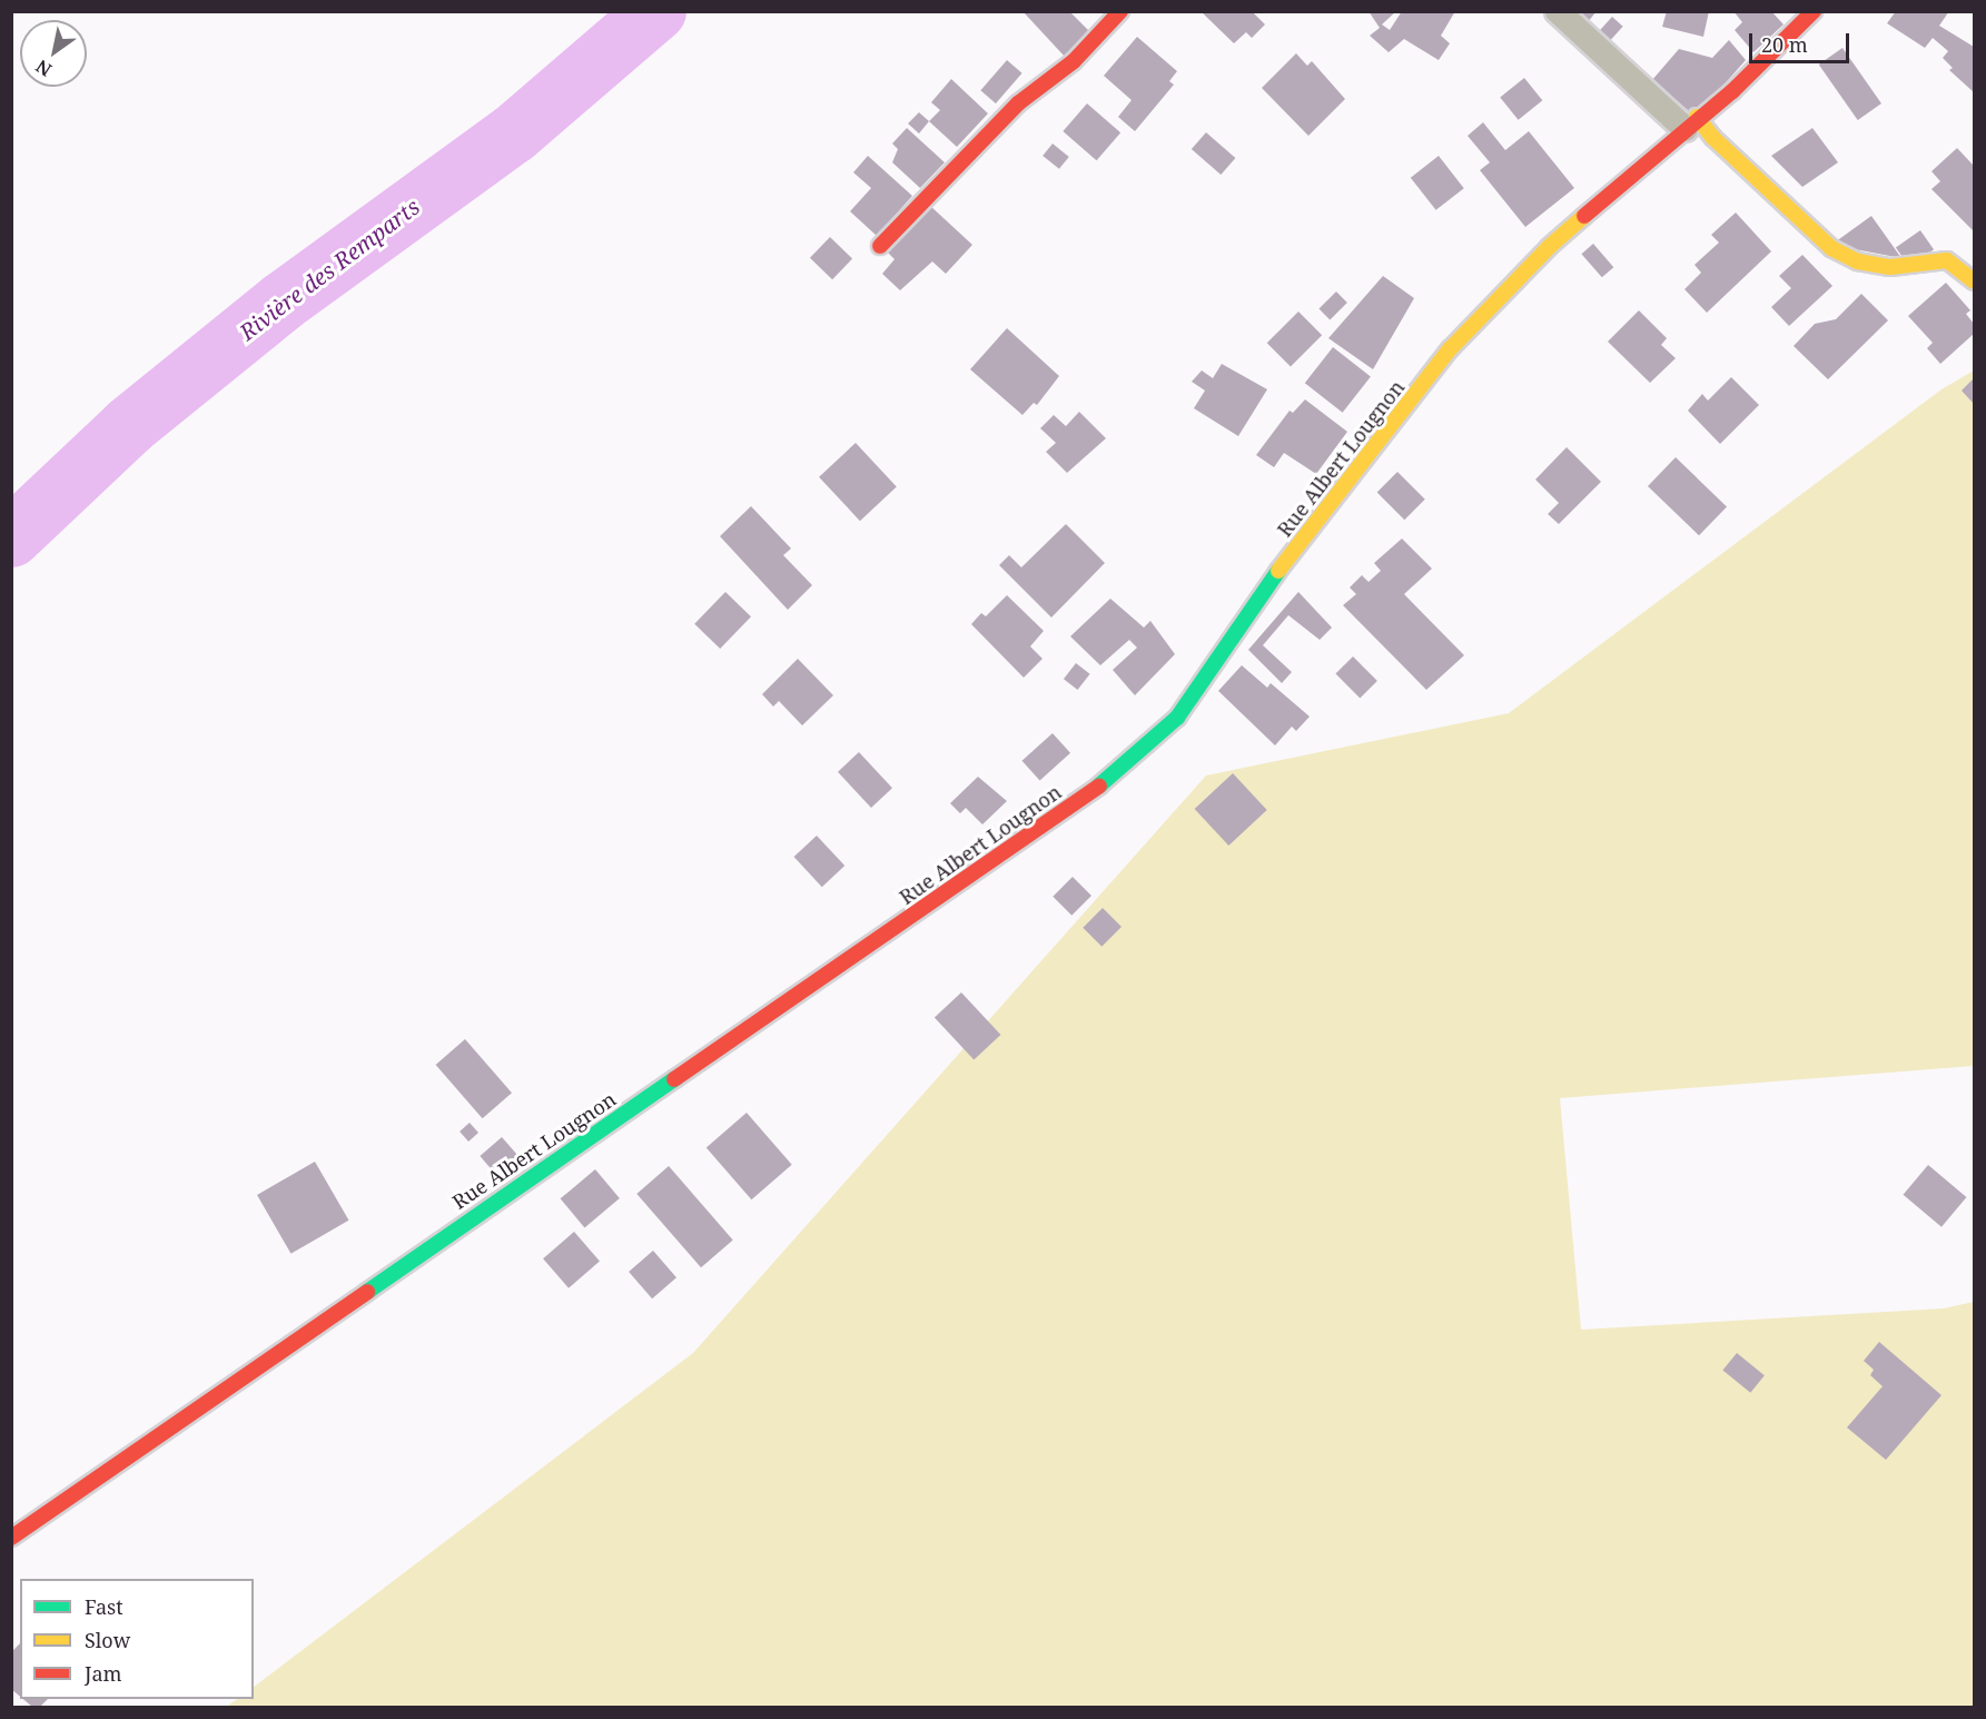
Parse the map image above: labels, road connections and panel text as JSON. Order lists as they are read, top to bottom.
{
  "streets": {
    "street": ["Rue Albert Lougnon"]
  },
  "water": ["Rivière des Remparts"],
  "legend": ["Fast", "Slow", "Jam"],
  "scale_bar": "20 m",
  "north": "bottom left"
}
